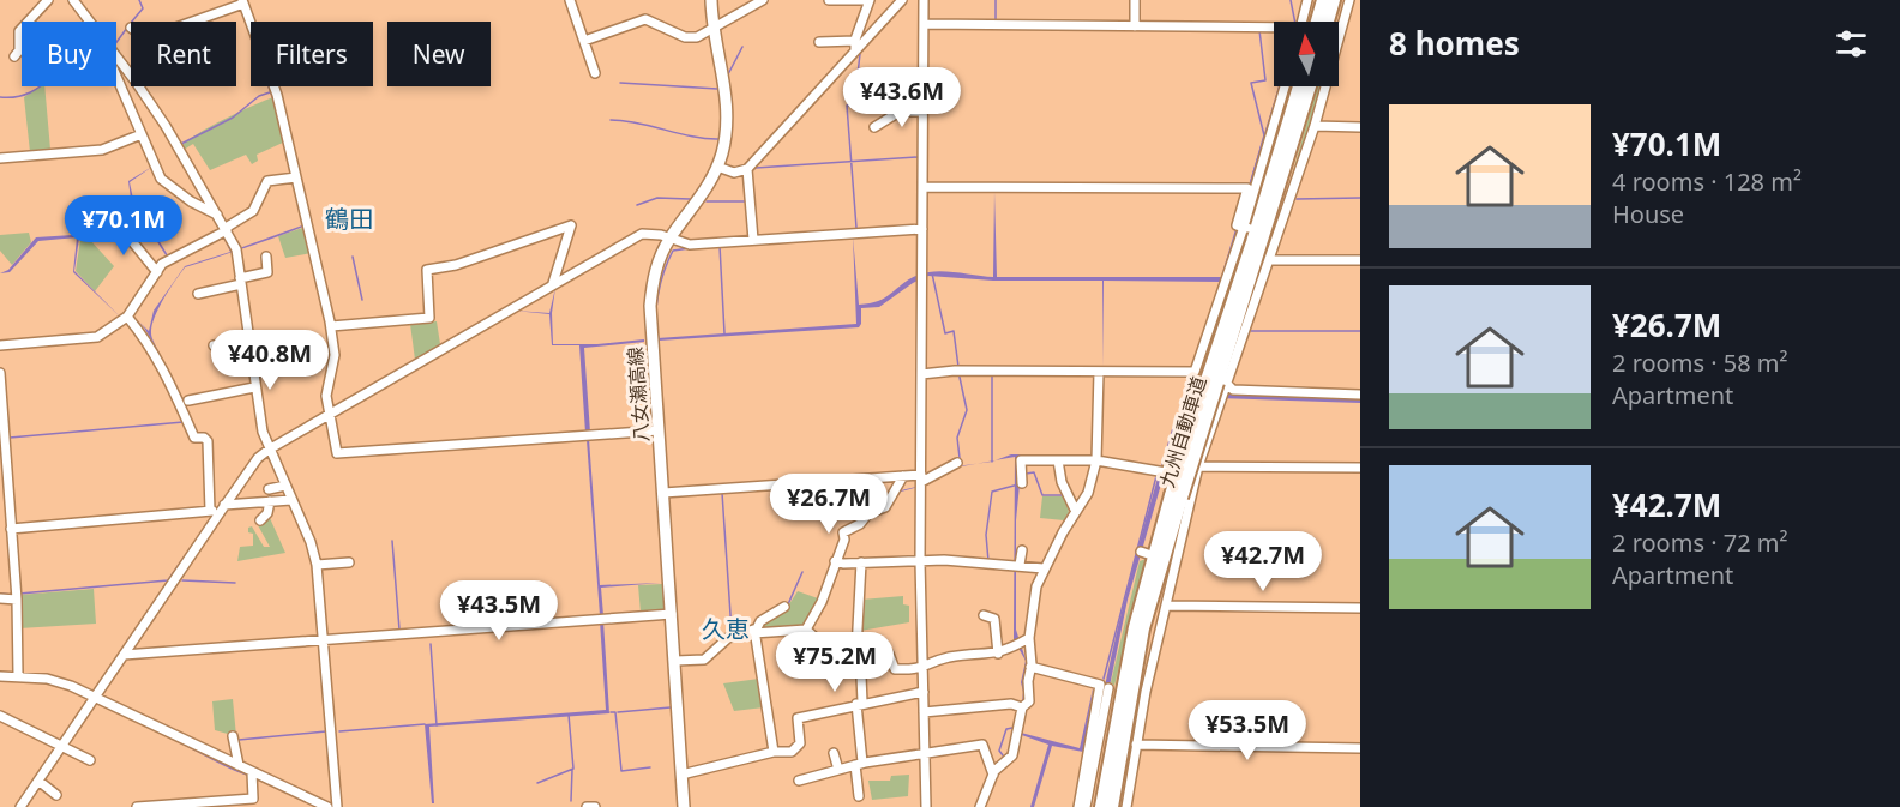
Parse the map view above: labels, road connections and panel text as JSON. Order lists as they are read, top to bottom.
{
  "streets": {
    "highway": ["九州自動車道"],
    "main road": ["八女瀬高線"]
  },
  "districts": ["鶴田", "久恵"],
  "north": "top",
  "page": {
    "heading": "8 homes",
    "chip": [
      "Buy",
      "Rent",
      "Filters",
      "New"
    ],
    "price": [
      "¥43.6M",
      "¥70.1M",
      "¥40.8M",
      "¥26.7M",
      "¥42.7M",
      "¥43.5M",
      "¥75.2M",
      "¥53.5M"
    ],
    "list": [
      {
        "name": "¥70.1M",
        "note": "4 rooms · 128 m² · House"
      },
      {
        "name": "¥26.7M",
        "note": "2 rooms · 58 m² · Apartment"
      },
      {
        "name": "¥42.7M",
        "note": "2 rooms · 72 m² · Apartment"
      }
    ]
  }
}
